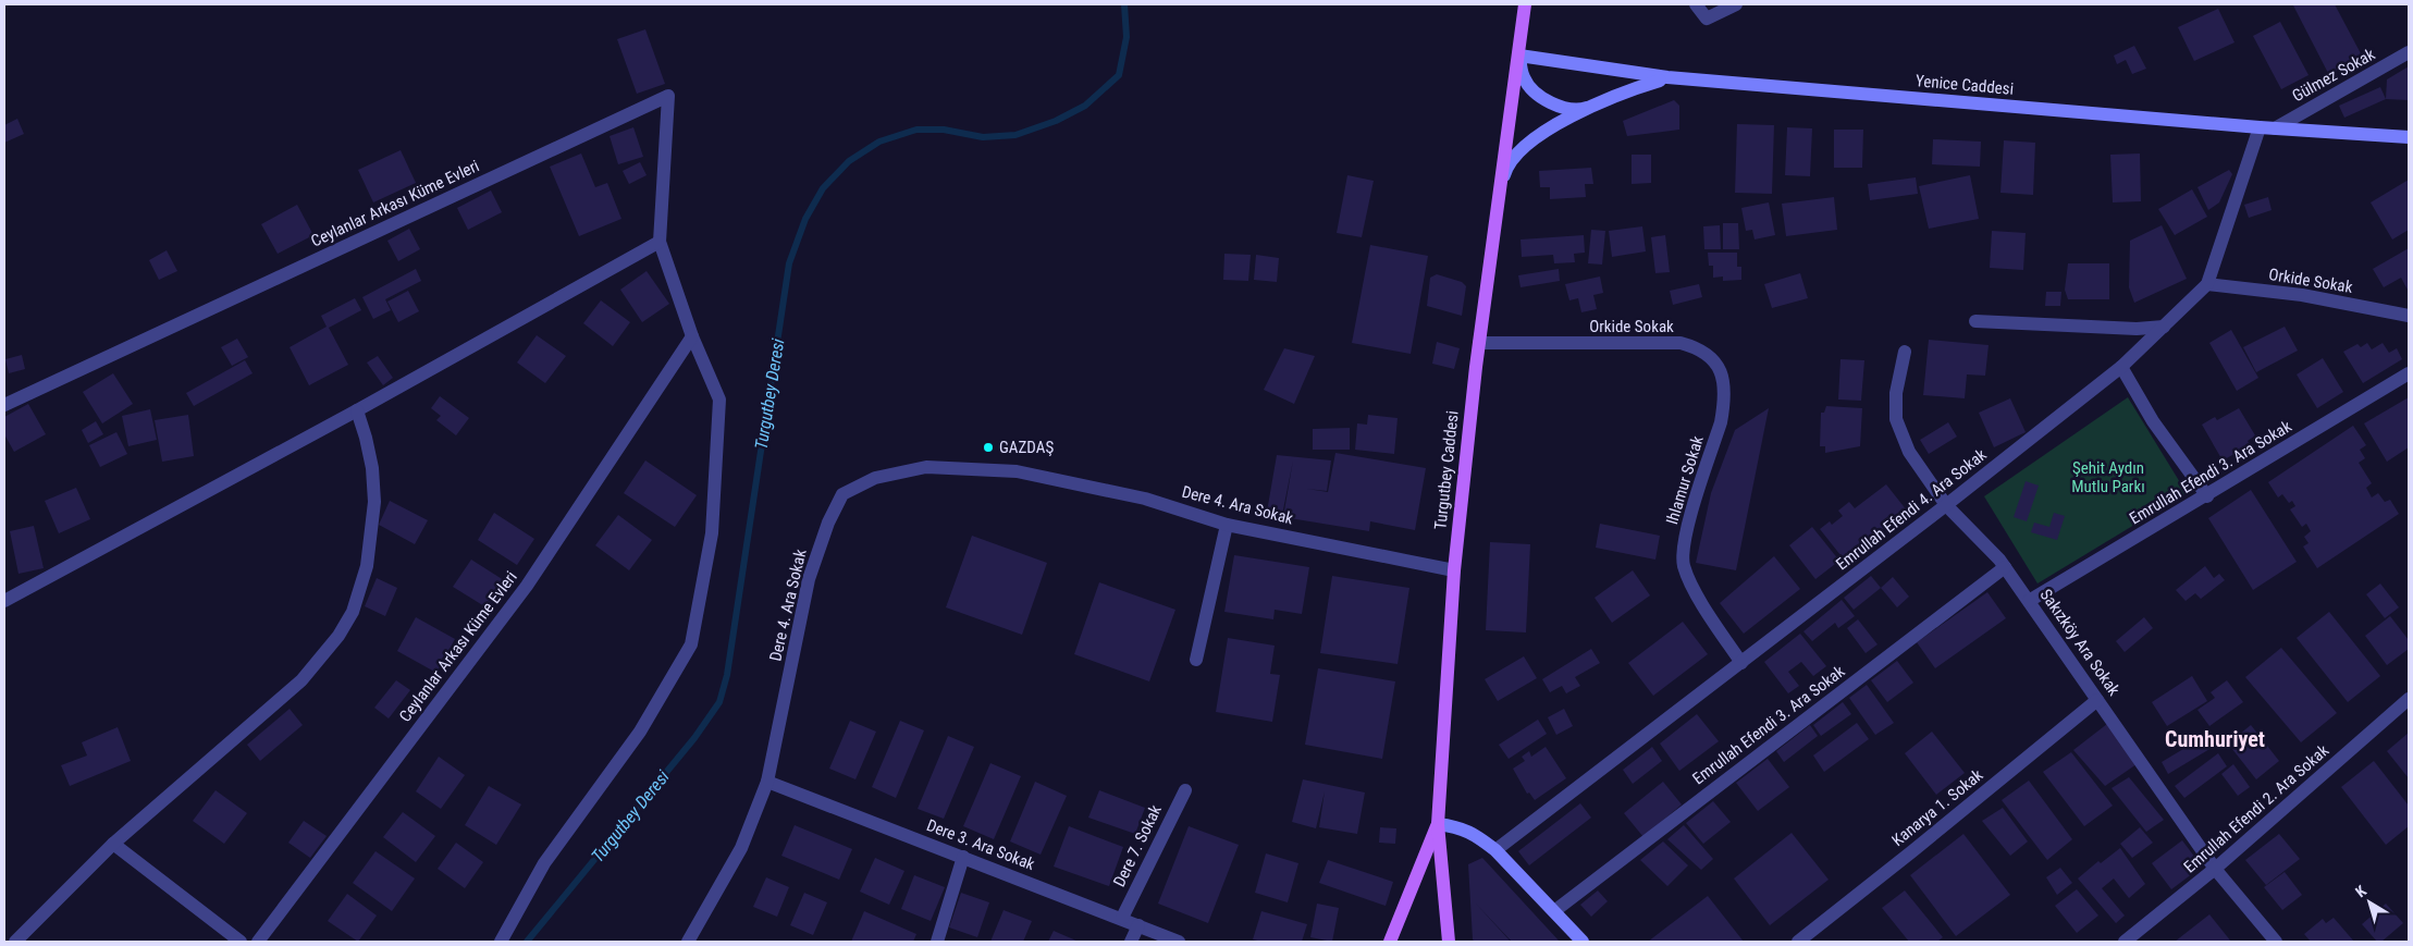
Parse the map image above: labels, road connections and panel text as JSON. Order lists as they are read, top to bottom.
{
  "streets": {
    "main road": ["Turgutbey Caddesi"],
    "street": [
      "Gülmez Sokak",
      "Yenice Caddesi",
      "Ceylanlar Arkası Küme Evleri",
      "Orkide Sokak",
      "Emrullah Efendi 3. Ara Sokak",
      "Ihlamur Sokak",
      "Dere 4. Ara Sokak",
      "Emrullah Efendi 4. Ara Sokak",
      "Sakızköy Ara Sokak",
      "Kanarya 1. Sokak",
      "Emrullah Efendi 2. Ara Sokak",
      "Dere 3. Ara Sokak",
      "Dere 7. Sokak"
    ]
  },
  "crossings": [
    ["Gülmez Sokak", "Yenice Caddesi"],
    ["Yenice Caddesi", "Turgutbey Caddesi"],
    ["Yenice Caddesi", "Emrullah Efendi 4. Ara Sokak"],
    ["Orkide Sokak", "Turgutbey Caddesi"],
    ["Orkide Sokak", "Ihlamur Sokak"],
    ["Orkide Sokak", "Emrullah Efendi 4. Ara Sokak"],
    ["Turgutbey Caddesi", "Dere 4. Ara Sokak"],
    ["Emrullah Efendi 3. Ara Sokak", "Sakızköy Ara Sokak"],
    ["Ihlamur Sokak", "Emrullah Efendi 4. Ara Sokak"],
    ["Dere 4. Ara Sokak", "Dere 3. Ara Sokak"],
    ["Emrullah Efendi 4. Ara Sokak", "Sakızköy Ara Sokak"],
    ["Sakızköy Ara Sokak", "Kanarya 1. Sokak"],
    ["Sakızköy Ara Sokak", "Emrullah Efendi 2. Ara Sokak"],
    ["Dere 3. Ara Sokak", "Dere 7. Sokak"]
  ],
  "districts": ["Cumhuriyet"],
  "water": ["Turgutbey Deresi"],
  "parks": ["Şehit Aydın Mutlu Parkı"],
  "places": ["GAZDAŞ"],
  "north": "top left"
}
